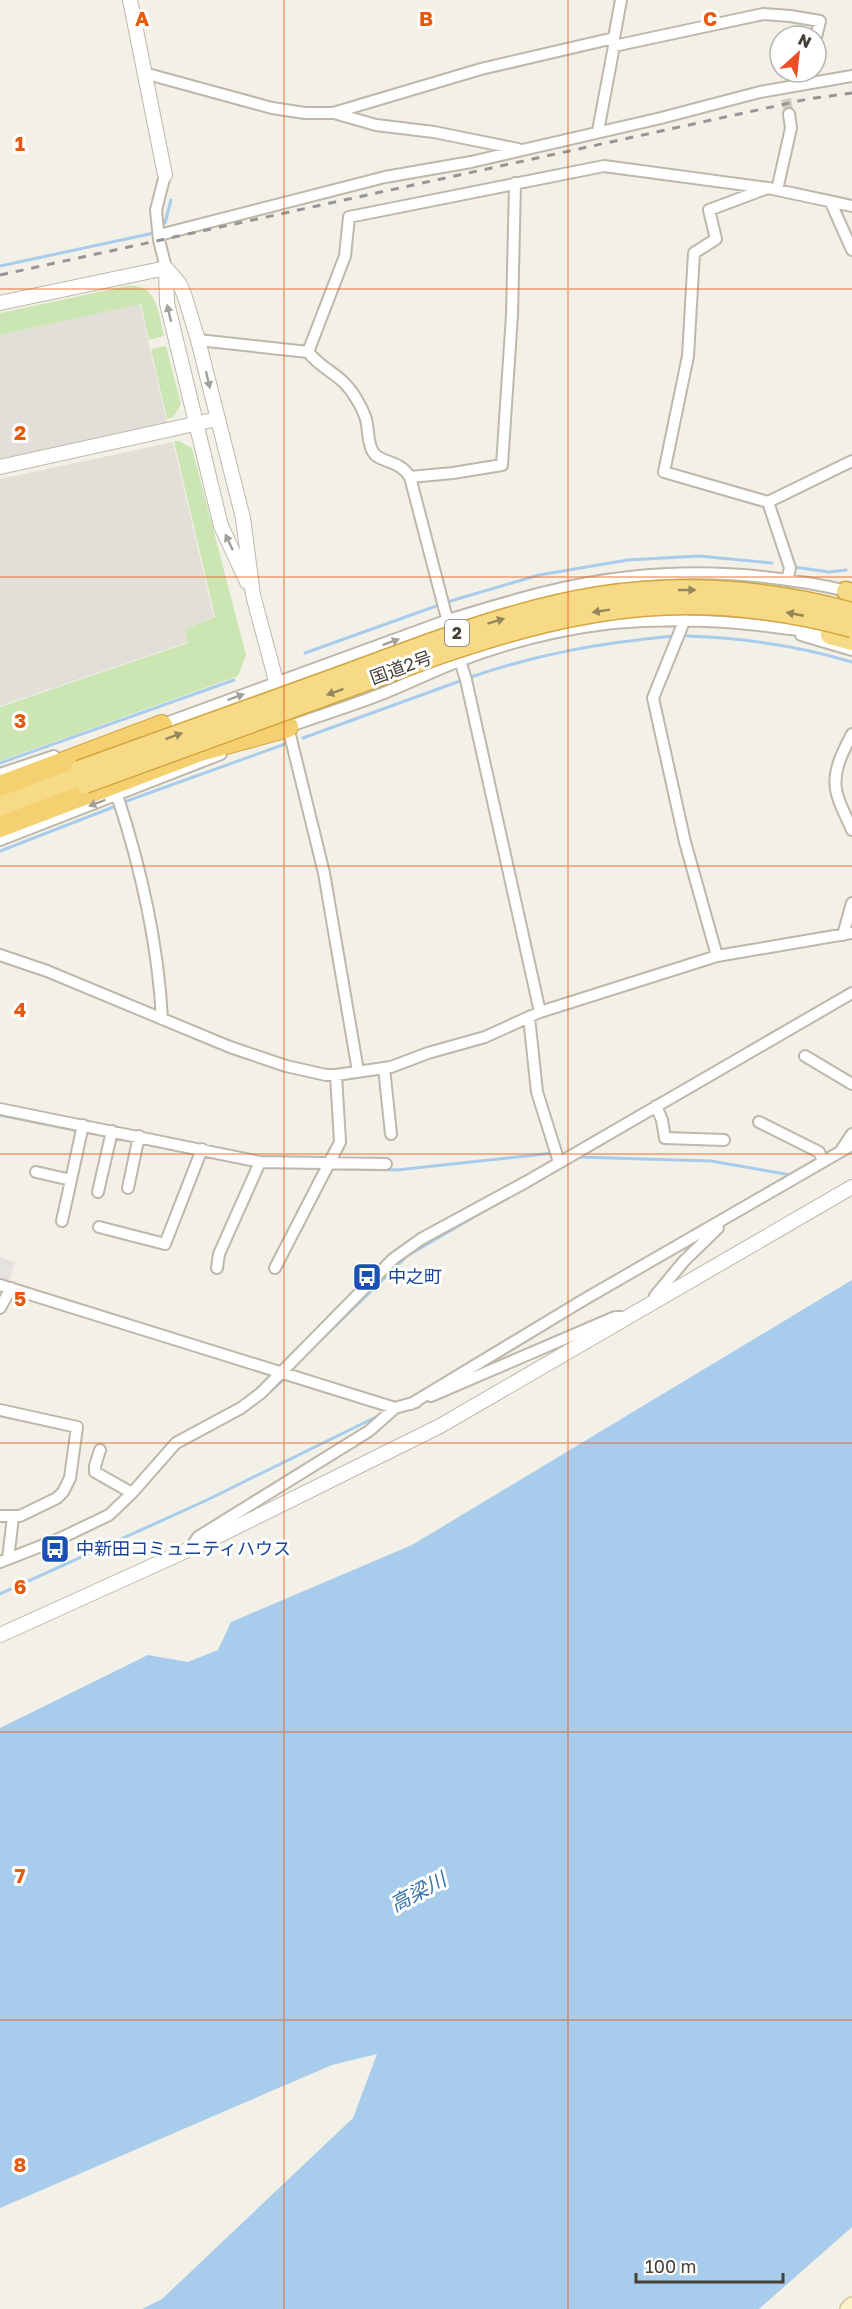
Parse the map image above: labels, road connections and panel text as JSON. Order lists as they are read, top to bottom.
{
  "streets": {
    "highway": ["2", "国道2号"]
  },
  "water": ["高梁川"],
  "places": {
    "bus stop": ["中之町", "中新田コミュニティハウス"]
  },
  "scale_bar": "100 m",
  "north": "top right",
  "grid": {
    "columns": ["A", "B", "C"],
    "rows": [
      "1",
      "2",
      "3",
      "4",
      "5",
      "6",
      "7",
      "8"
    ]
  }
}
